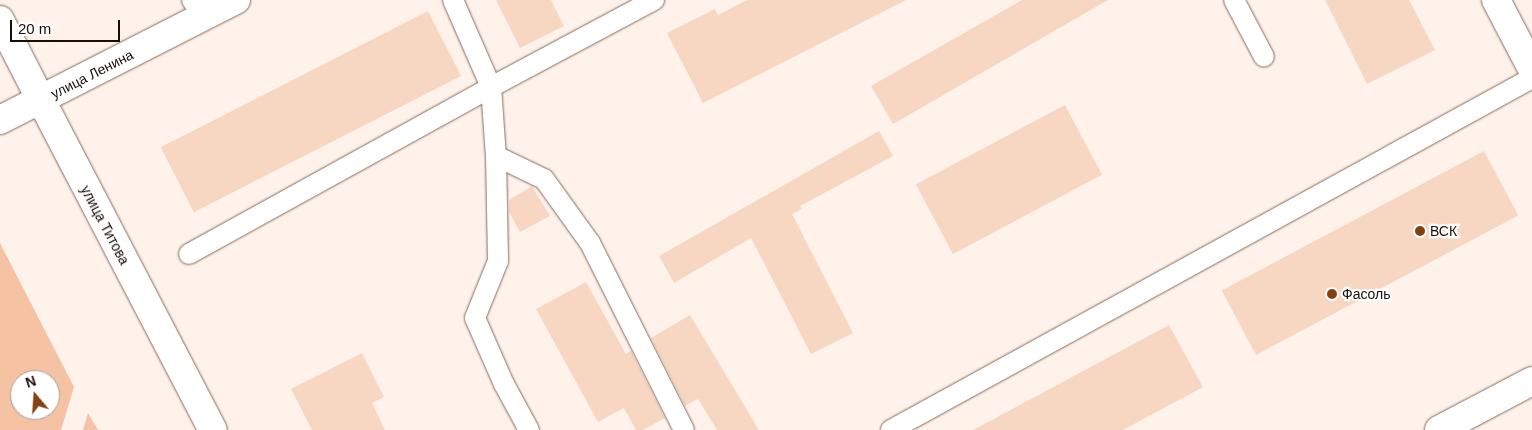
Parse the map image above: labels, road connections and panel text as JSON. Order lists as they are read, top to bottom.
{
  "streets": {
    "street": ["улица Ленина", "улица Титова"]
  },
  "crossings": [
    ["улица Ленина", "улица Титова"]
  ],
  "places": ["ВСК", "Фасоль"],
  "scale_bar": "20 m",
  "north": "top"
}
